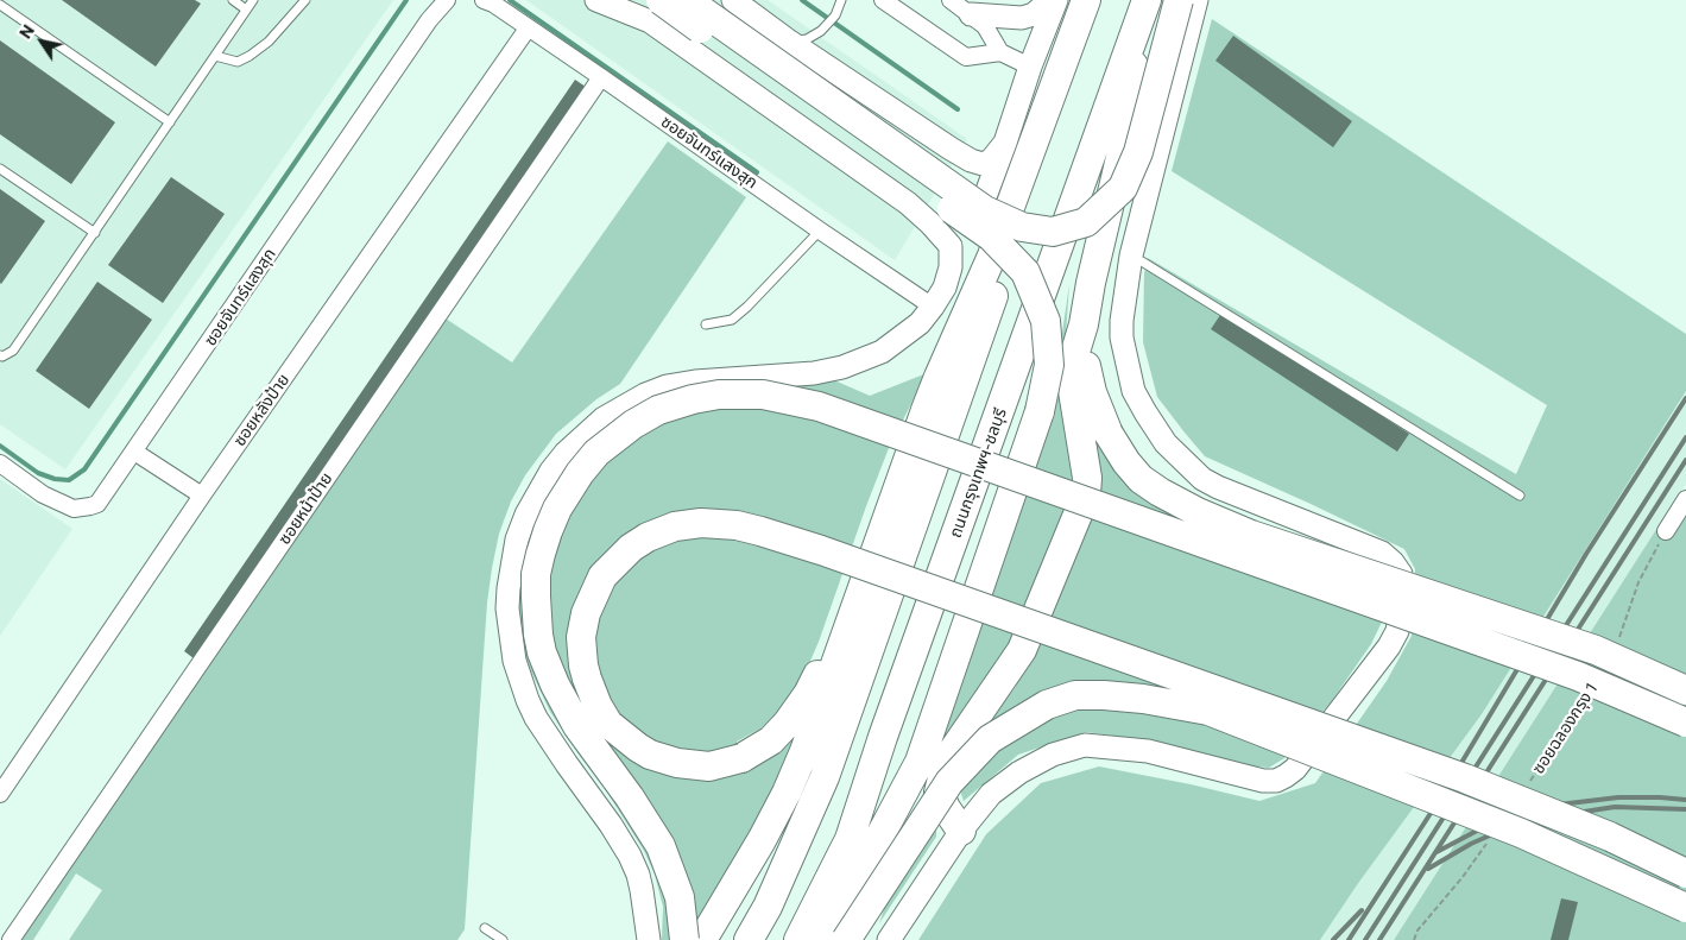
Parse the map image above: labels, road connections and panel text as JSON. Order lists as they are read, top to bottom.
{
  "streets": {
    "highway": ["ถนนกรุงเทพฯ-ชลบุรี"],
    "street": ["ซอยจันทร์แสงสุก", "ซอยหลังป้าย", "ซอยหน้าป้าย"],
    "path": ["ซอยฉลองกรุง 1"]
  },
  "crossings": [
    ["ซอยจันทร์แสงสุก", "ซอยหลังป้าย"],
    ["ซอยจันทร์แสงสุก", "ซอยหน้าป้าย"]
  ],
  "north": "top left"
}
